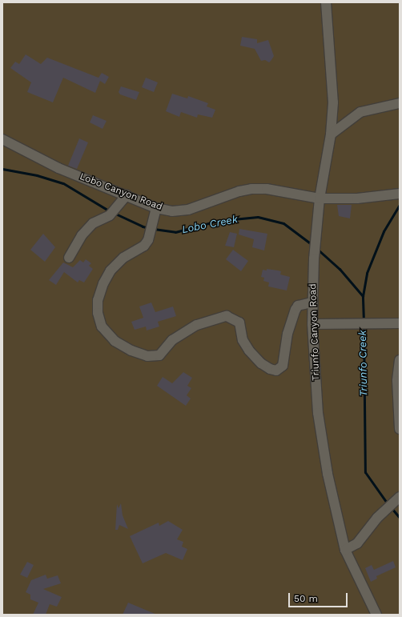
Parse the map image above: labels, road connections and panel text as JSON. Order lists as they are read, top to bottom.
{
  "streets": {
    "street": ["Lobo Canyon Road", "Triunfo Canyon Road"]
  },
  "crossings": [
    ["Lobo Canyon Road", "Triunfo Canyon Road"]
  ],
  "water": ["Lobo Creek", "Triunfo Creek"],
  "scale_bar": "50 m"
}
